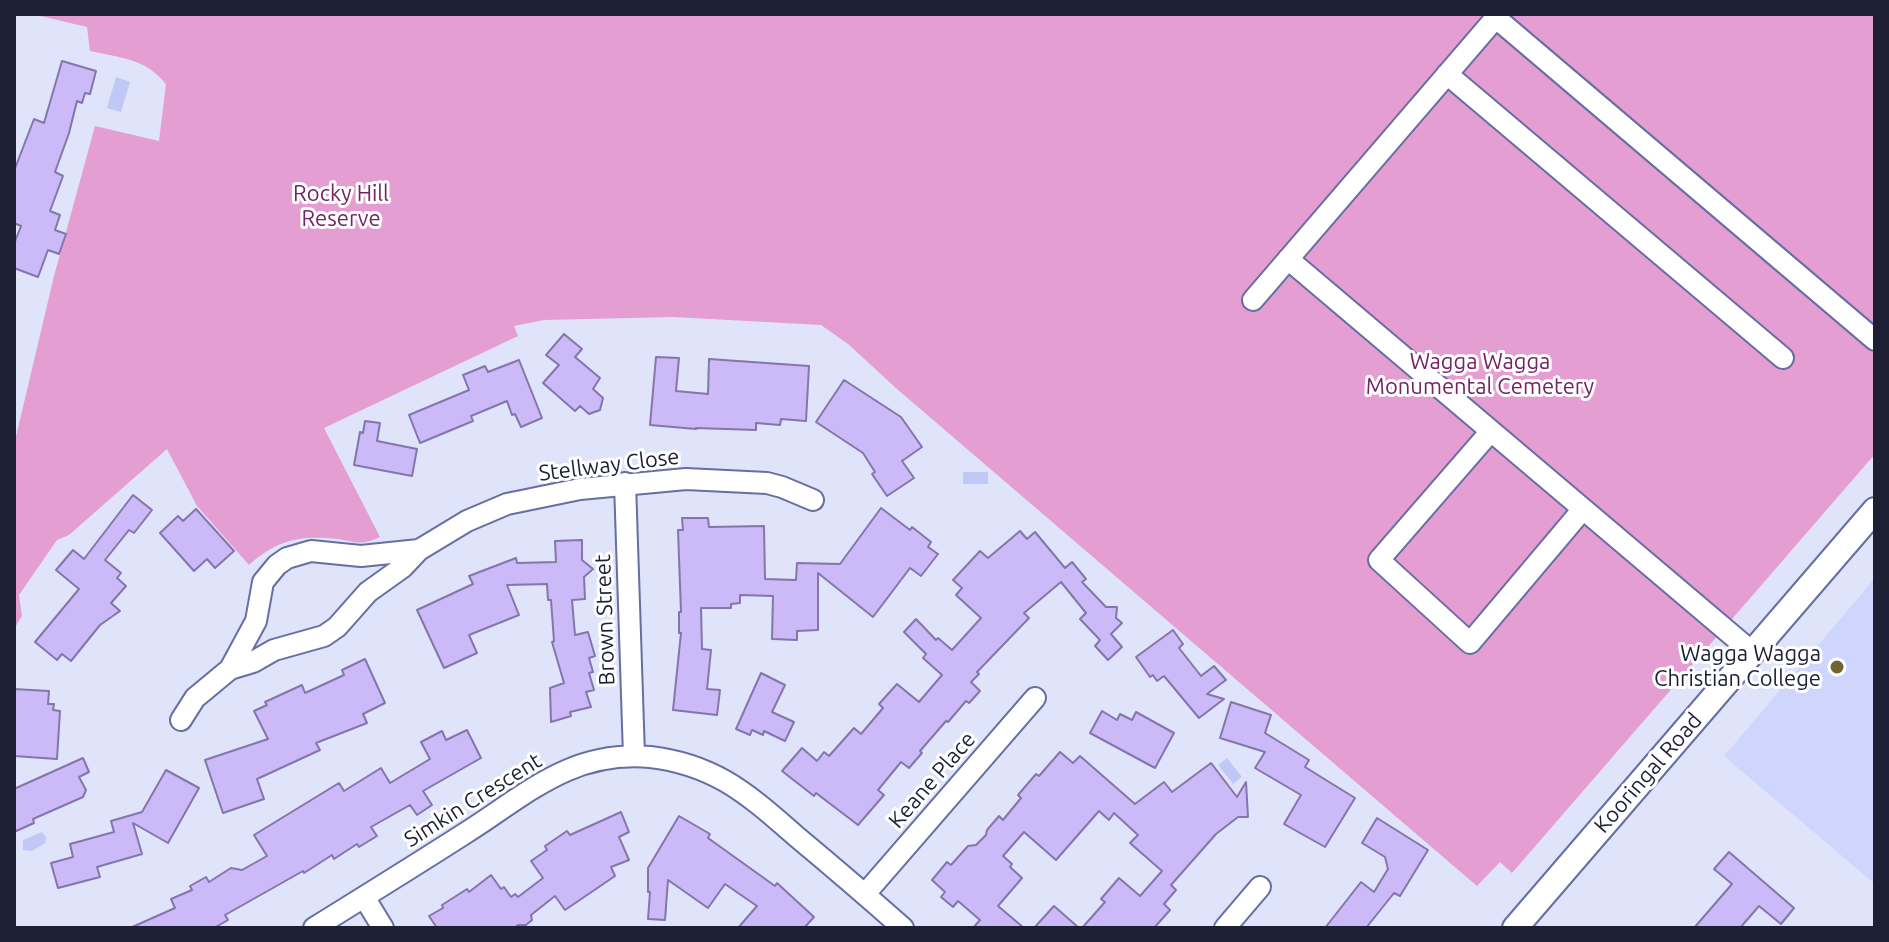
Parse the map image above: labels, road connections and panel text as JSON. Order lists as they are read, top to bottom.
{
  "streets": {
    "main road": ["Kooringal Road"],
    "street": [
      "Stellway Close",
      "Brown Street",
      "Keane Place",
      "Simkin Crescent"
    ]
  },
  "crossings": [
    ["Stellway Close", "Brown Street"],
    ["Brown Street", "Simkin Crescent"],
    ["Keane Place", "Simkin Crescent"]
  ],
  "parks": ["Rocky Hill Reserve", "Wagga Wagga Monumental Cemetery"],
  "places": ["Wagga Wagga Christian College"]
}
